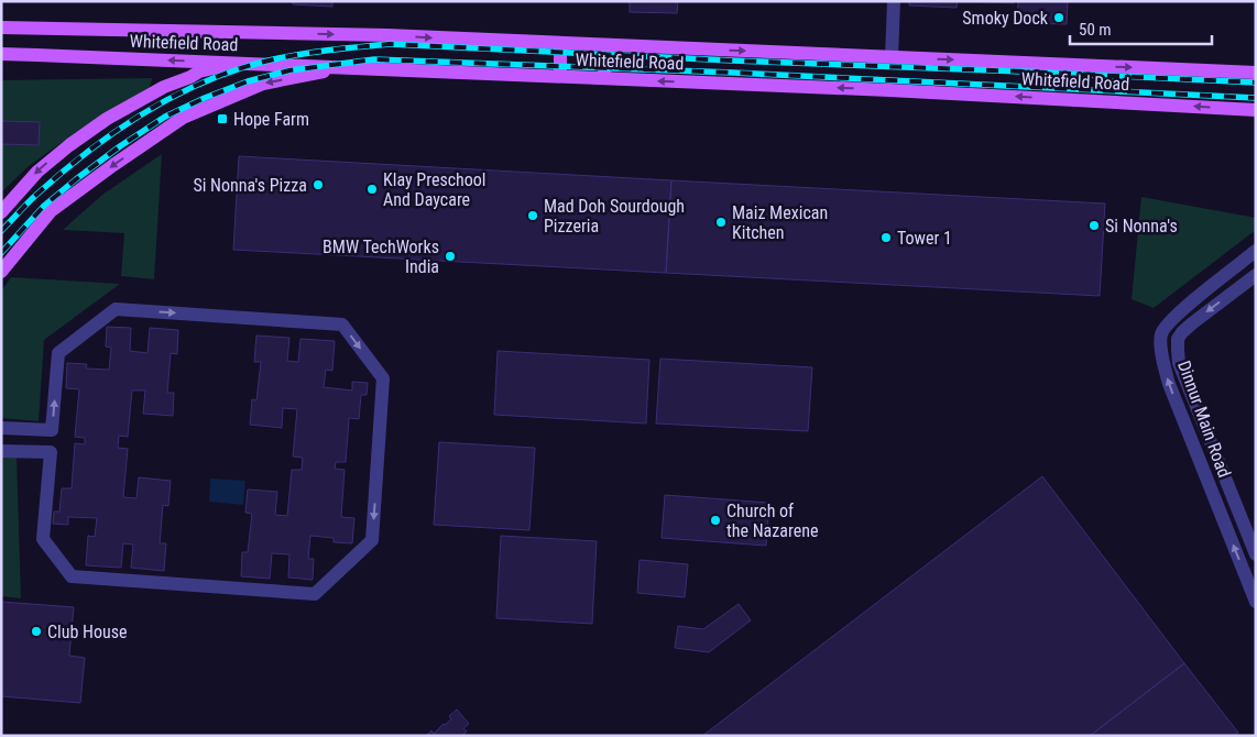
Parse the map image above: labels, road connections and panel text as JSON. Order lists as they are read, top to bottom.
{
  "streets": {
    "main road": ["Whitefield Road"],
    "street": ["Dinnur Main Road"]
  },
  "places": {
    "other": [
      "Smoky Dock",
      "Si Nonna's Pizza",
      "Klay Preschool And Daycare",
      "Mad Doh Sourdough Pizzeria",
      "Maiz Mexican Kitchen",
      "Si Nonna's",
      "Tower 1",
      "BMW TechWorks India",
      "Church of the Nazarene",
      "Club House"
    ],
    "transit": ["Hope Farm"]
  },
  "scale_bar": "50 m"
}
